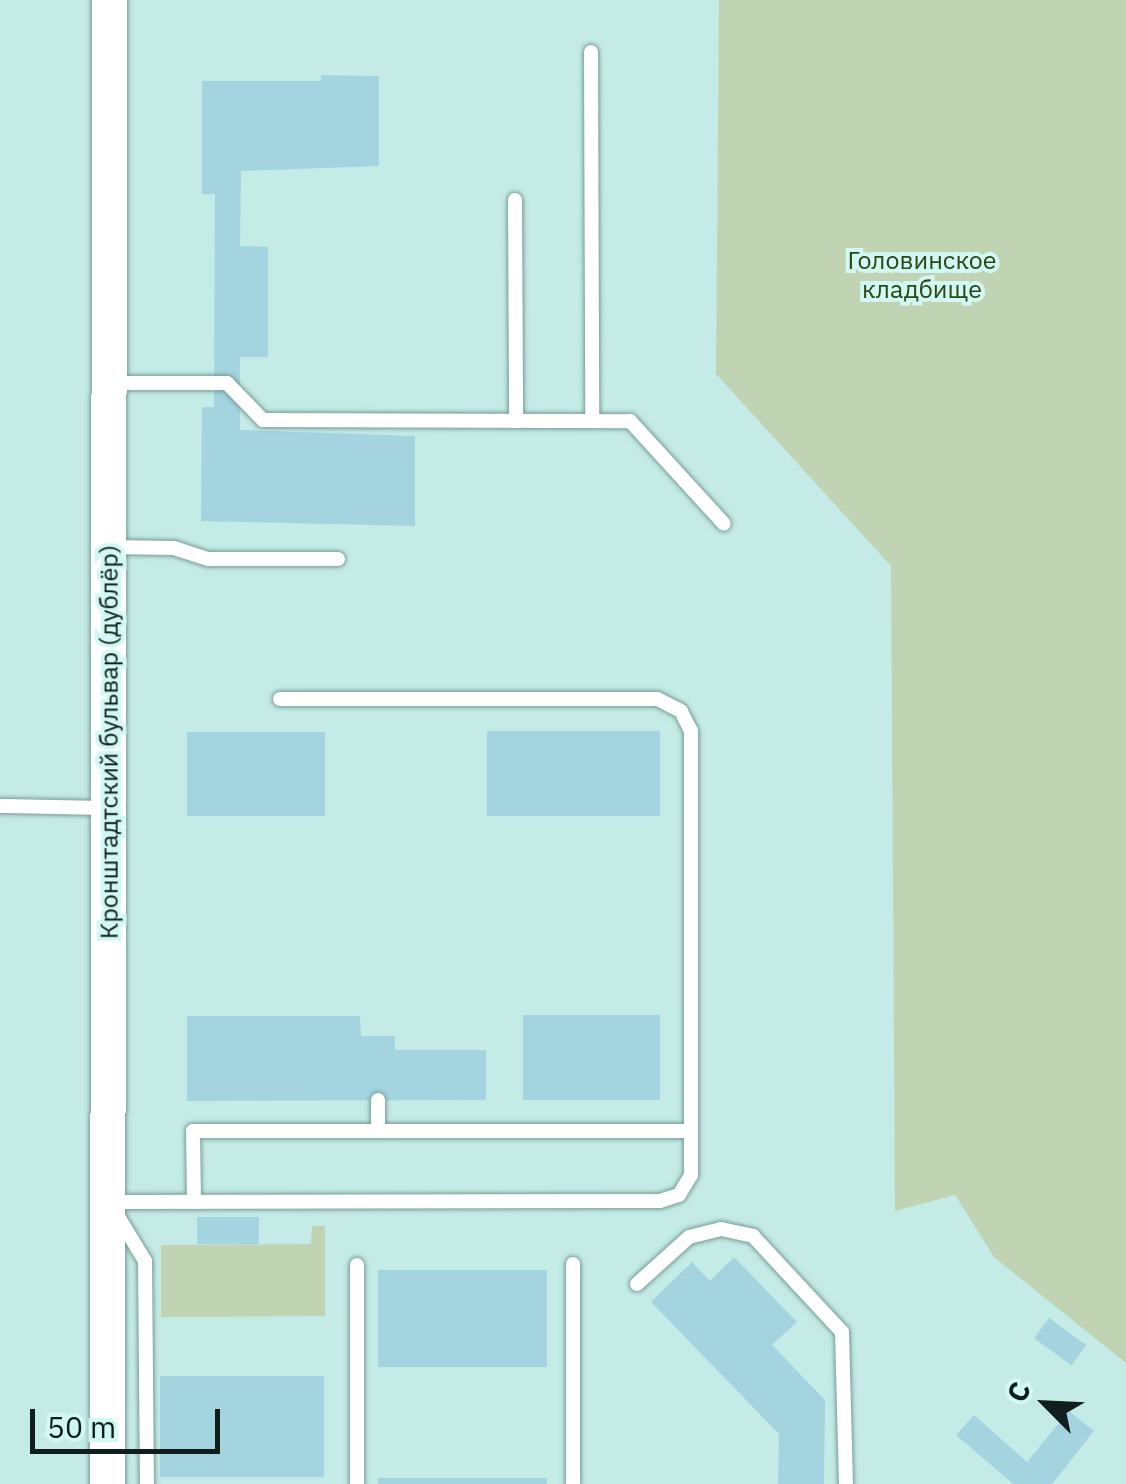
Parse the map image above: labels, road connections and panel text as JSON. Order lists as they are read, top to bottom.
{
  "streets": {
    "street": ["Кронштадтский бульвар (дублёр)"]
  },
  "parks": ["Головинское кладбище"],
  "scale_bar": "50 m",
  "north": "top left"
}
